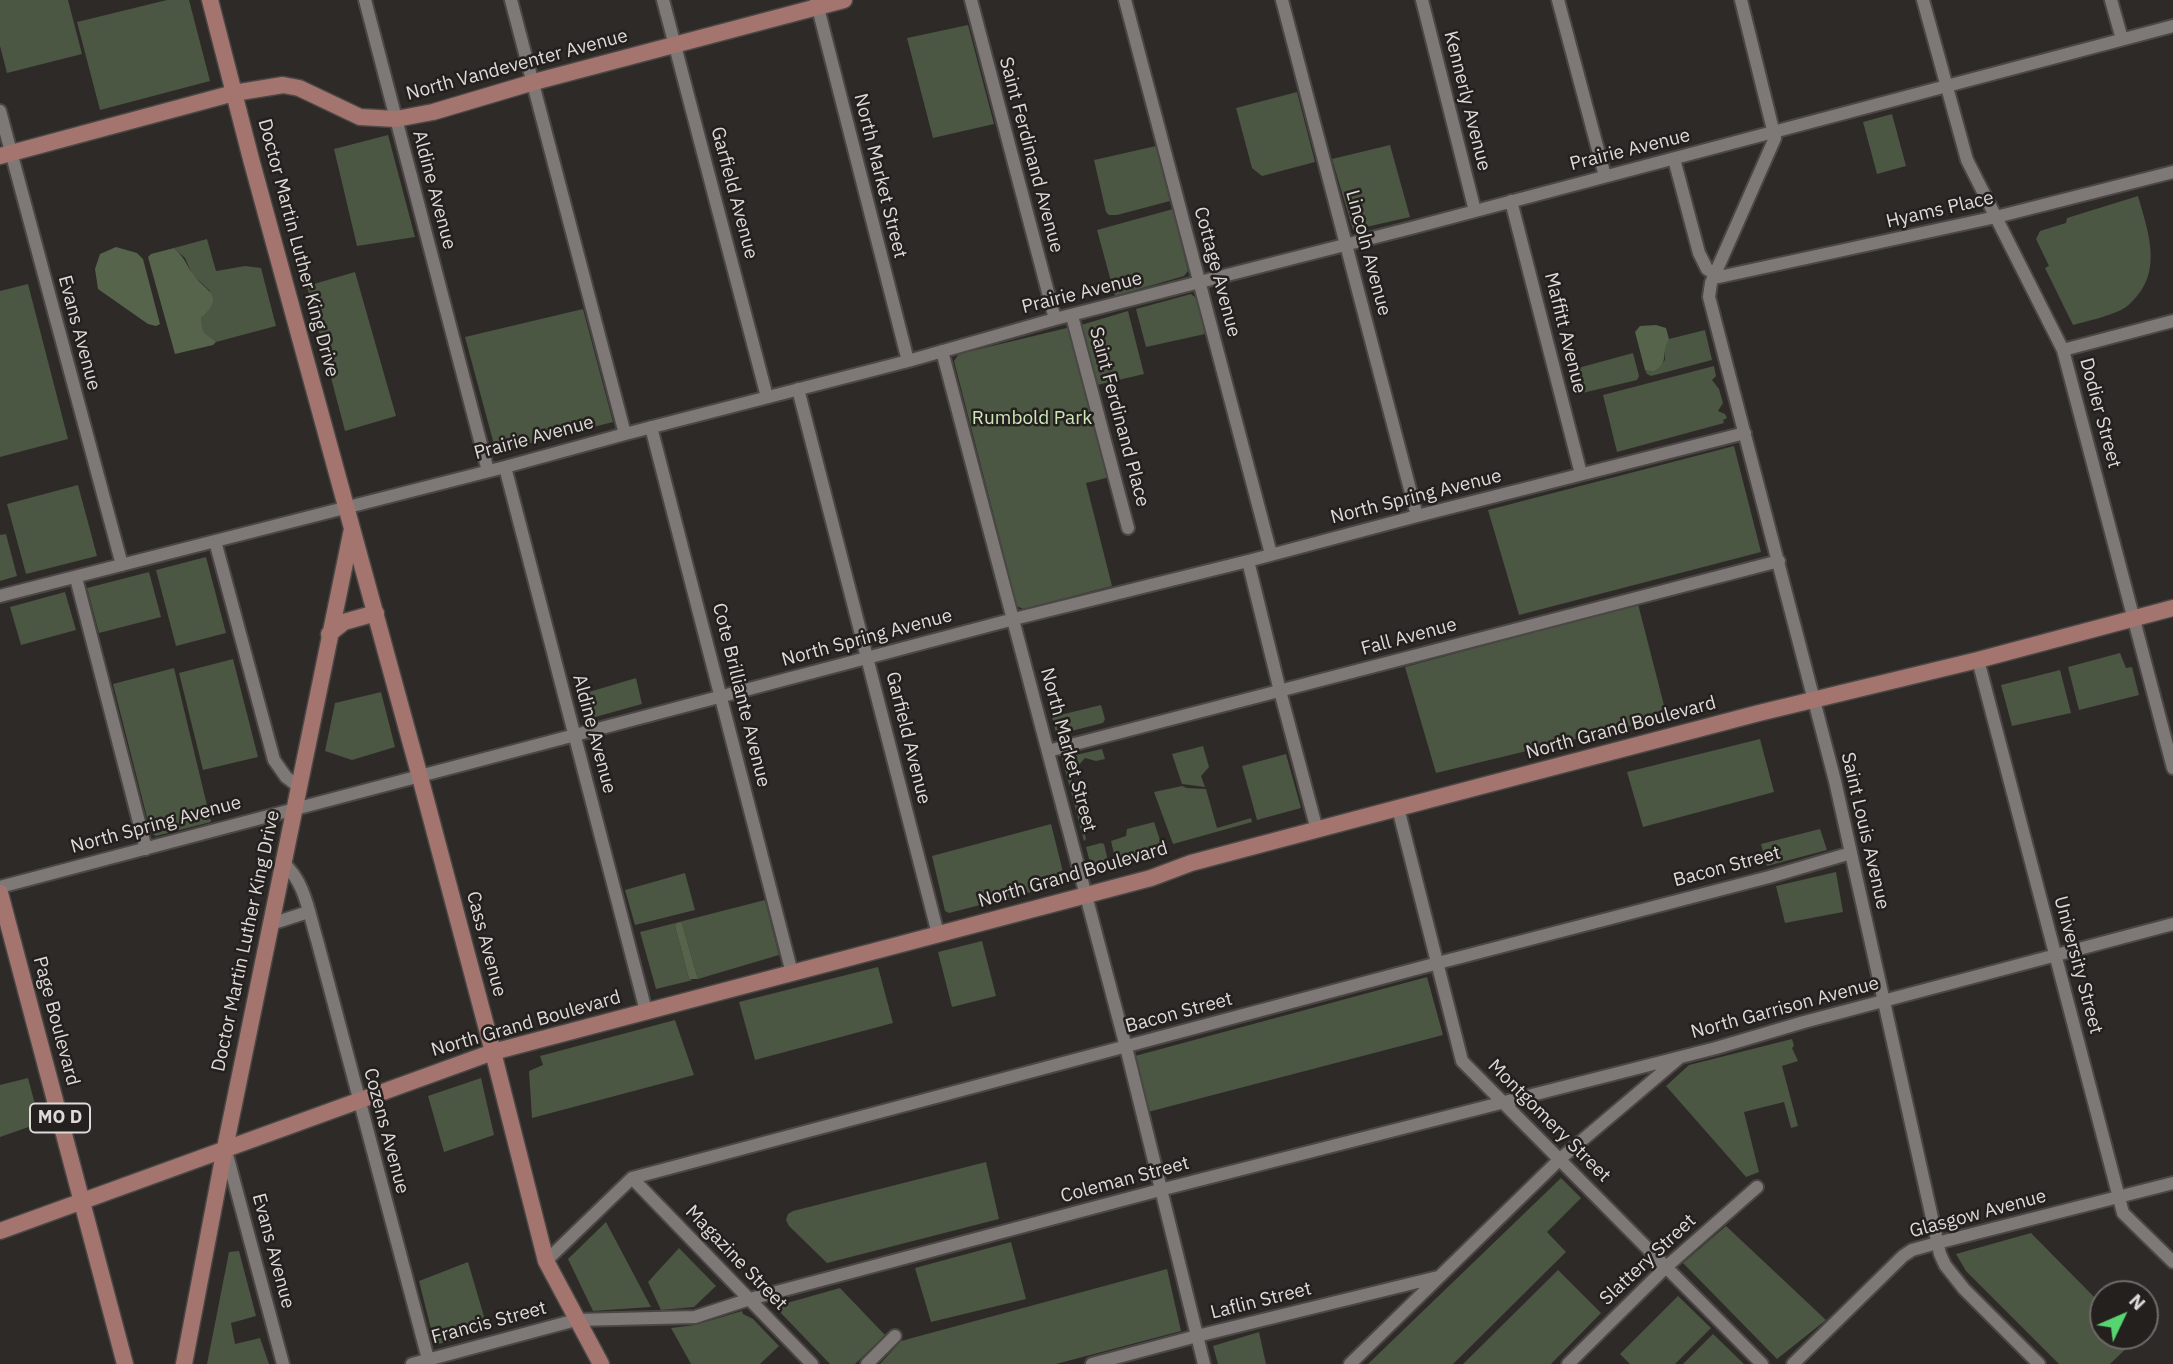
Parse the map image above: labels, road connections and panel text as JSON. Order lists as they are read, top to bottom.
{
  "streets": {
    "main road": [
      "North Vandeventer Avenue",
      "Doctor Martin Luther King Drive",
      "North Grand Boulevard",
      "Cass Avenue",
      "Page Boulevard",
      "MO D"
    ],
    "street": [
      "Kennerly Avenue",
      "Prairie Avenue",
      "Saint Ferdinand Avenue",
      "North Market Street",
      "Aldine Avenue",
      "Garfield Avenue",
      "Hyams Place",
      "Lincoln Avenue",
      "Cottage Avenue",
      "Evans Avenue",
      "Maffitt Avenue",
      "Dodier Street",
      "Saint Ferdinand Place",
      "North Spring Avenue",
      "Fall Avenue",
      "Cote Brilliante Avenue",
      "Saint Louis Avenue",
      "Bacon Street",
      "University Street",
      "North Garrison Avenue",
      "Montgomery Street",
      "Cozens Avenue",
      "Coleman Street",
      "Glasgow Avenue",
      "Magazine Street",
      "Slattery Street",
      "Laflin Street",
      "Francis Street"
    ]
  },
  "crossings": [
    ["North Vandeventer Avenue", "North Market Street"],
    ["North Vandeventer Avenue", "Aldine Avenue"],
    ["North Vandeventer Avenue", "Garfield Avenue"],
    ["North Vandeventer Avenue", "Doctor Martin Luther King Drive"],
    ["North Vandeventer Avenue", "Evans Avenue"],
    ["Kennerly Avenue", "Prairie Avenue"],
    ["Prairie Avenue", "Saint Ferdinand Avenue"],
    ["Prairie Avenue", "North Market Street"],
    ["Prairie Avenue", "Aldine Avenue"],
    ["Prairie Avenue", "Garfield Avenue"],
    ["Prairie Avenue", "Doctor Martin Luther King Drive"],
    ["Prairie Avenue", "Lincoln Avenue"],
    ["Prairie Avenue", "Cottage Avenue"],
    ["Prairie Avenue", "Evans Avenue"],
    ["Prairie Avenue", "Maffitt Avenue"],
    ["Prairie Avenue", "Dodier Street"],
    ["Prairie Avenue", "Saint Ferdinand Place"],
    ["Prairie Avenue", "Cote Brilliante Avenue"],
    ["Prairie Avenue", "Saint Louis Avenue"],
    ["North Market Street", "North Spring Avenue"],
    ["North Market Street", "Fall Avenue"],
    ["North Market Street", "North Grand Boulevard"],
    ["North Market Street", "Bacon Street"],
    ["North Market Street", "Coleman Street"],
    ["North Market Street", "Laflin Street"],
    ["Aldine Avenue", "North Spring Avenue"],
    ["Aldine Avenue", "North Grand Boulevard"],
    ["Garfield Avenue", "North Spring Avenue"],
    ["Garfield Avenue", "North Grand Boulevard"],
    ["Hyams Place", "Dodier Street"],
    ["Hyams Place", "Saint Louis Avenue"],
    ["Doctor Martin Luther King Drive", "Evans Avenue"],
    ["Doctor Martin Luther King Drive", "North Spring Avenue"],
    ["Doctor Martin Luther King Drive", "North Grand Boulevard"],
    ["Doctor Martin Luther King Drive", "Cass Avenue"],
    ["Doctor Martin Luther King Drive", "Cozens Avenue"],
    ["Lincoln Avenue", "North Spring Avenue"],
    ["Cottage Avenue", "North Spring Avenue"],
    ["Evans Avenue", "North Grand Boulevard"],
    ["Maffitt Avenue", "North Spring Avenue"],
    ["Dodier Street", "North Grand Boulevard"],
    ["North Spring Avenue", "Cote Brilliante Avenue"],
    ["North Spring Avenue", "Saint Louis Avenue"],
    ["North Spring Avenue", "Cass Avenue"],
    ["Fall Avenue", "Saint Louis Avenue"],
    ["Cote Brilliante Avenue", "North Grand Boulevard"],
    ["North Grand Boulevard", "Saint Louis Avenue"],
    ["North Grand Boulevard", "Cass Avenue"],
    ["North Grand Boulevard", "University Street"],
    ["North Grand Boulevard", "Page Boulevard"],
    ["North Grand Boulevard", "Montgomery Street"],
    ["North Grand Boulevard", "Cozens Avenue"],
    ["Saint Louis Avenue", "Bacon Street"],
    ["Saint Louis Avenue", "North Garrison Avenue"],
    ["Saint Louis Avenue", "Glasgow Avenue"],
    ["Bacon Street", "Cass Avenue"],
    ["Bacon Street", "Montgomery Street"],
    ["Bacon Street", "Magazine Street"],
    ["Cass Avenue", "Coleman Street"],
    ["Cass Avenue", "Francis Street"],
    ["University Street", "North Garrison Avenue"],
    ["University Street", "Glasgow Avenue"],
    ["North Garrison Avenue", "Montgomery Street"],
    ["North Garrison Avenue", "Coleman Street"],
    ["North Garrison Avenue", "Laflin Street"],
    ["Montgomery Street", "Coleman Street"],
    ["Montgomery Street", "Slattery Street"],
    ["Cozens Avenue", "Francis Street"],
    ["Coleman Street", "Magazine Street"],
    ["Coleman Street", "Francis Street"]
  ],
  "parks": ["Rumbold Park"],
  "north": "top right"
}
